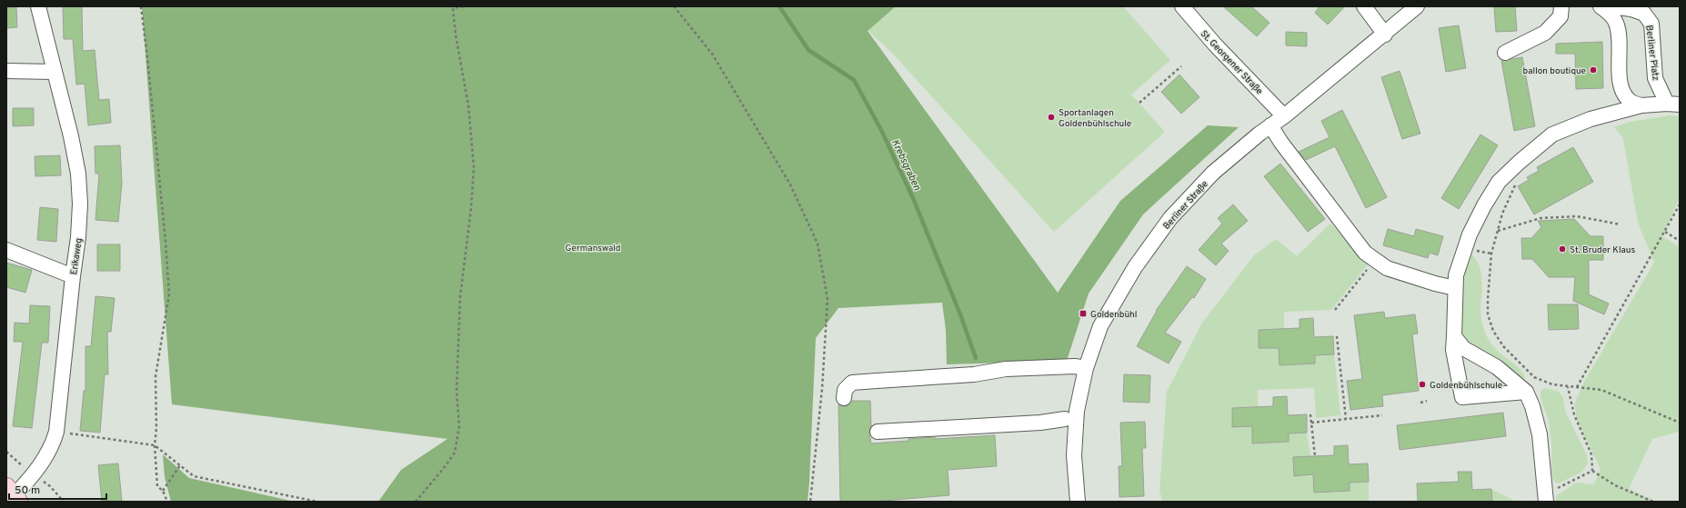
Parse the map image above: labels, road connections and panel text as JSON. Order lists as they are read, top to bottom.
{
  "streets": {
    "street": [
      "Berliner Platz",
      "St. Georgener Straße",
      "Berliner Straße",
      "Erikaweg"
    ]
  },
  "crossings": [
    ["St. Georgener Straße", "Berliner Straße"]
  ],
  "water": ["Krebsgraben"],
  "parks": ["Germanswald"],
  "places": {
    "other": [
      "ballon boutique",
      "Sportanlagen Goldenbühlschule",
      "St. Bruder Klaus",
      "Goldenbühlschule"
    ],
    "transit": ["Goldenbühl"]
  },
  "scale_bar": "50 m"
}
